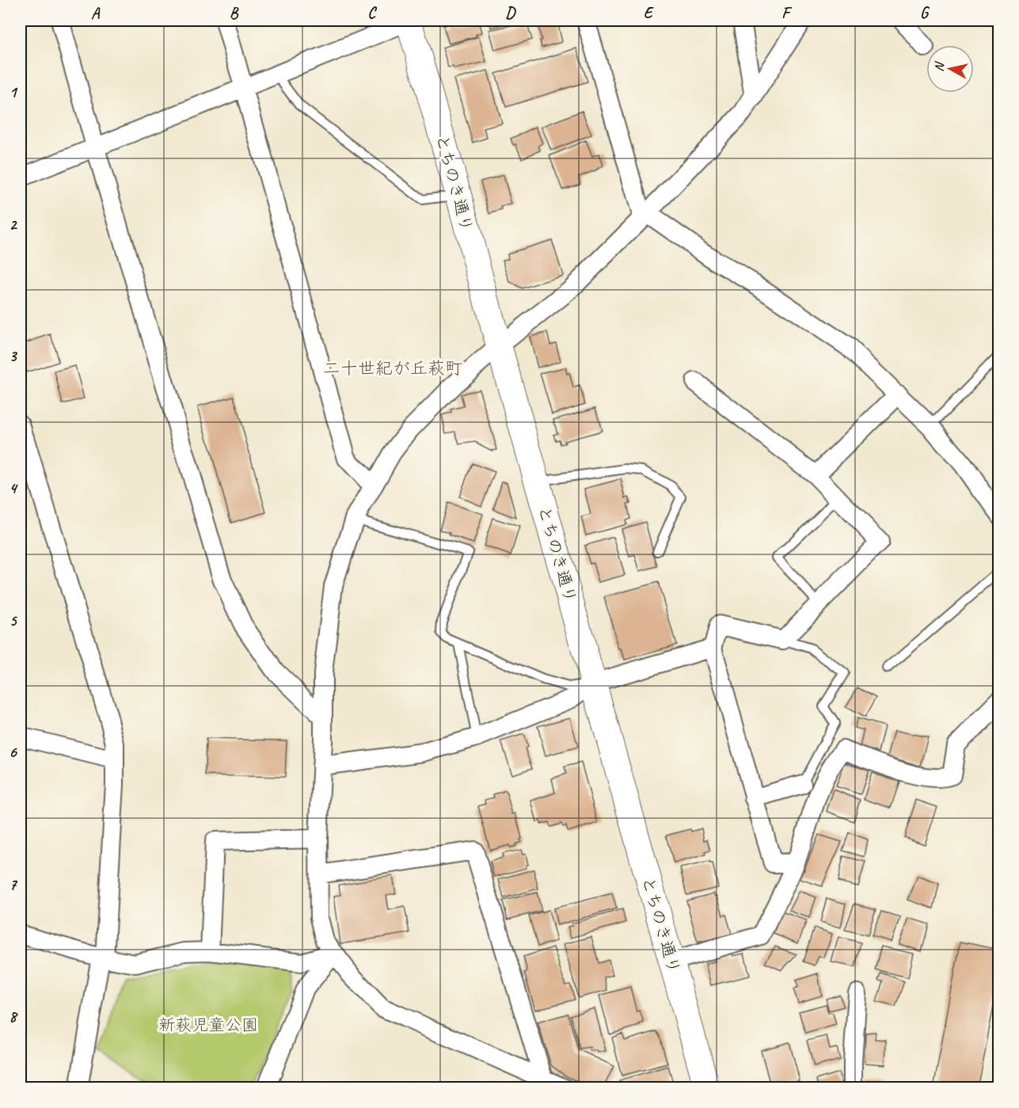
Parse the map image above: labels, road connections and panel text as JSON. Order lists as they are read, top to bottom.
{
  "streets": {
    "street": ["とちのき通り"]
  },
  "districts": ["二十世紀が丘萩町"],
  "parks": ["新萩児童公園"],
  "north": "left",
  "grid": {
    "columns": [
      "A",
      "B",
      "C",
      "D",
      "E",
      "F",
      "G"
    ],
    "rows": [
      "1",
      "2",
      "3",
      "4",
      "5",
      "6",
      "7",
      "8"
    ]
  }
}
